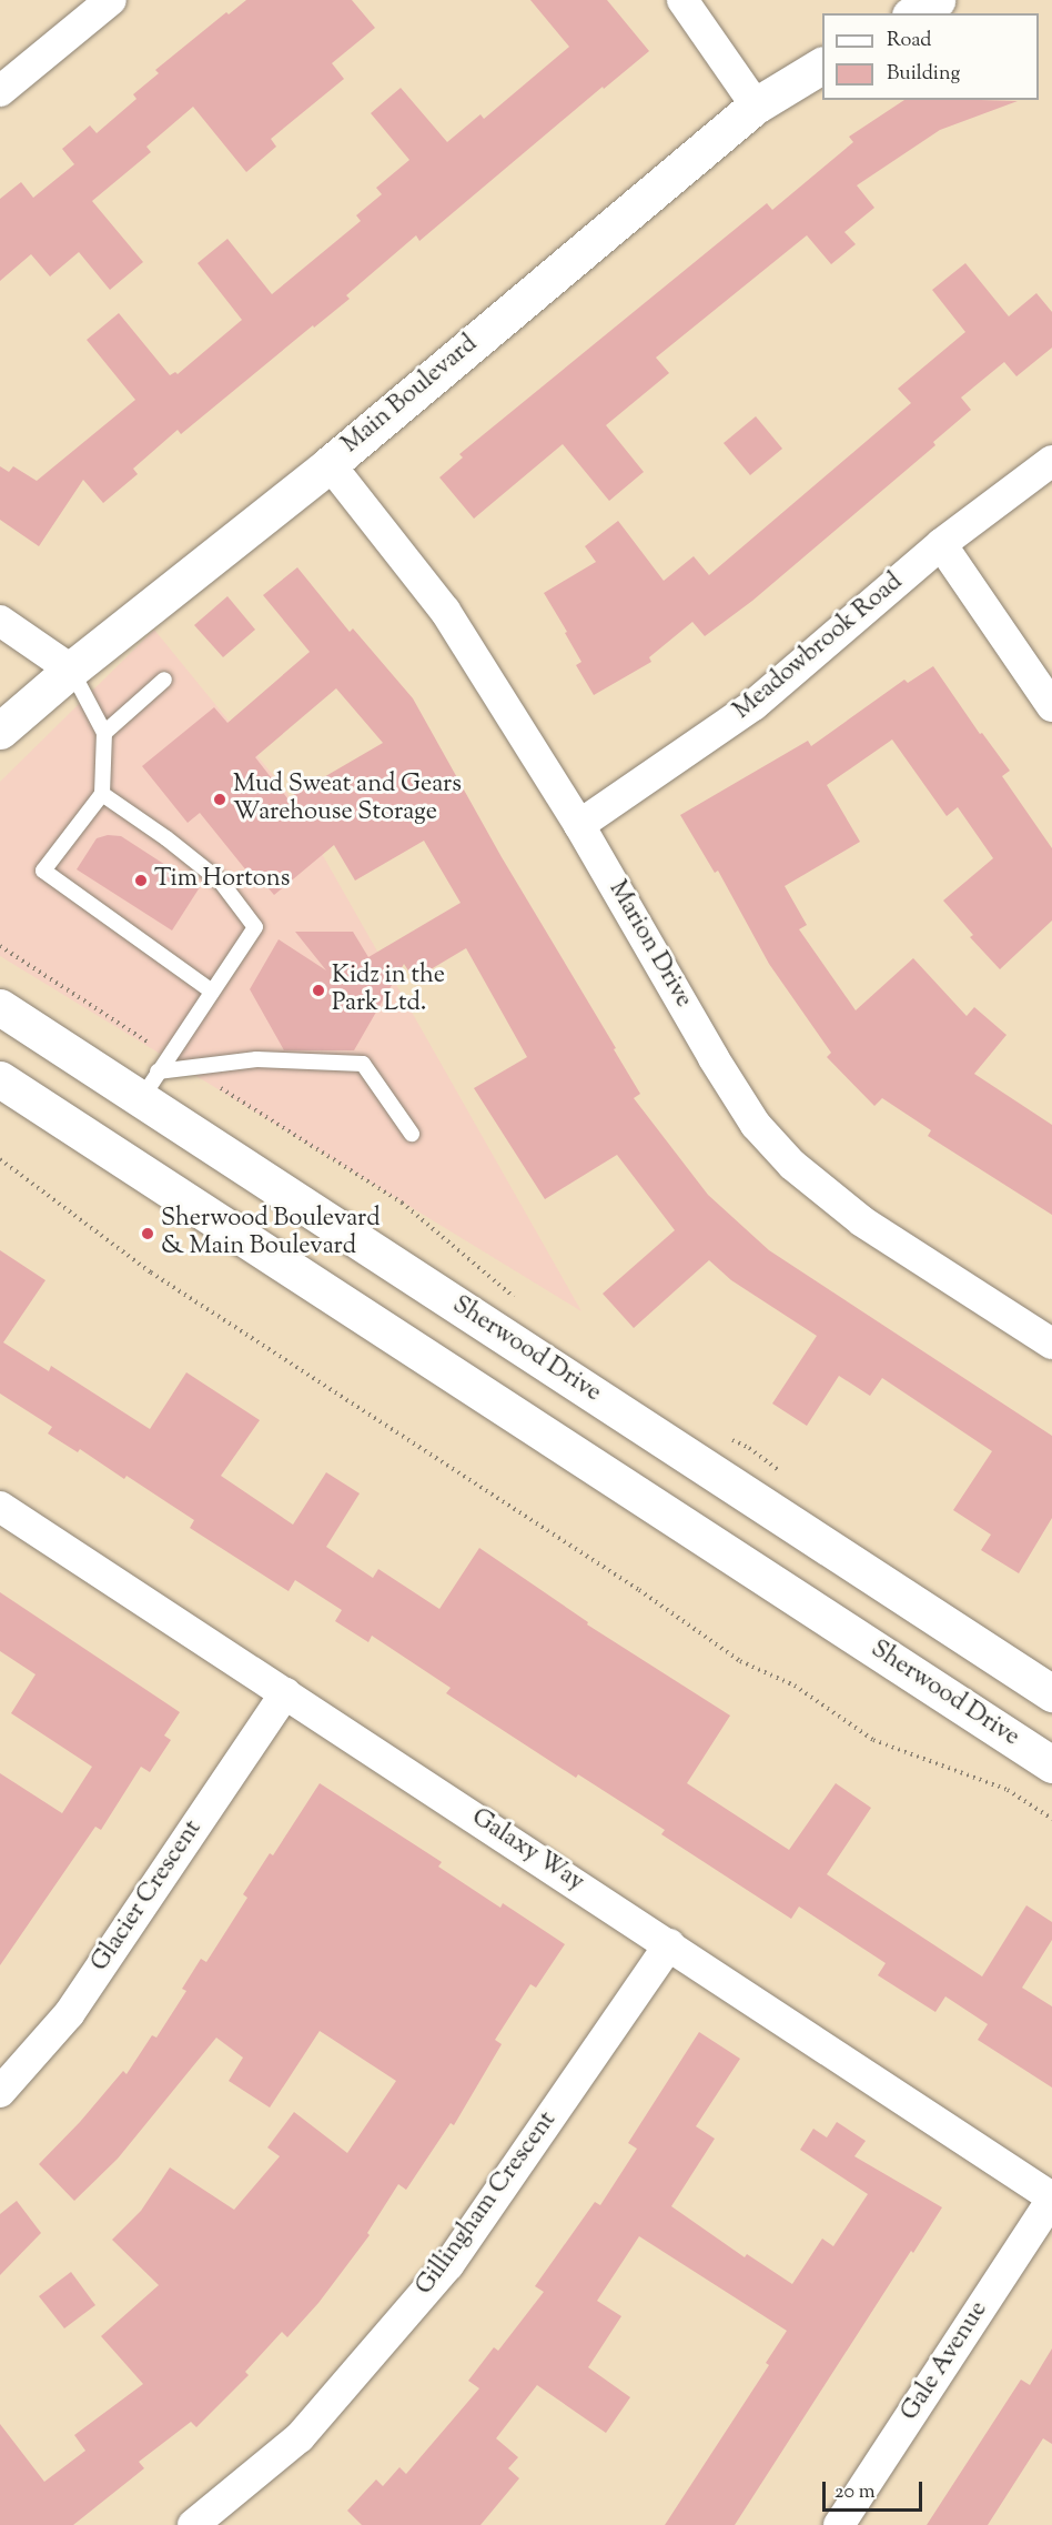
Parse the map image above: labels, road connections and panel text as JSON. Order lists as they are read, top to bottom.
{
  "streets": {
    "main road": ["Main Boulevard", "Sherwood Drive"],
    "street": [
      "Meadowbrook Road",
      "Marion Drive",
      "Galaxy Way",
      "Glacier Crescent",
      "Gillingham Crescent",
      "Gale Avenue"
    ]
  },
  "crossings": [
    ["Main Boulevard", "Marion Drive"],
    ["Meadowbrook Road", "Marion Drive"],
    ["Galaxy Way", "Glacier Crescent"],
    ["Galaxy Way", "Gillingham Crescent"],
    ["Galaxy Way", "Gale Avenue"]
  ],
  "places": [
    "Mud Sweat and Gears Warehouse Storage",
    "Tim Hortons",
    "Kidz in the Park Ltd.",
    "Sherwood Boulevard & Main Boulevard"
  ],
  "legend": ["Road", "Building"],
  "scale_bar": "20 m"
}
